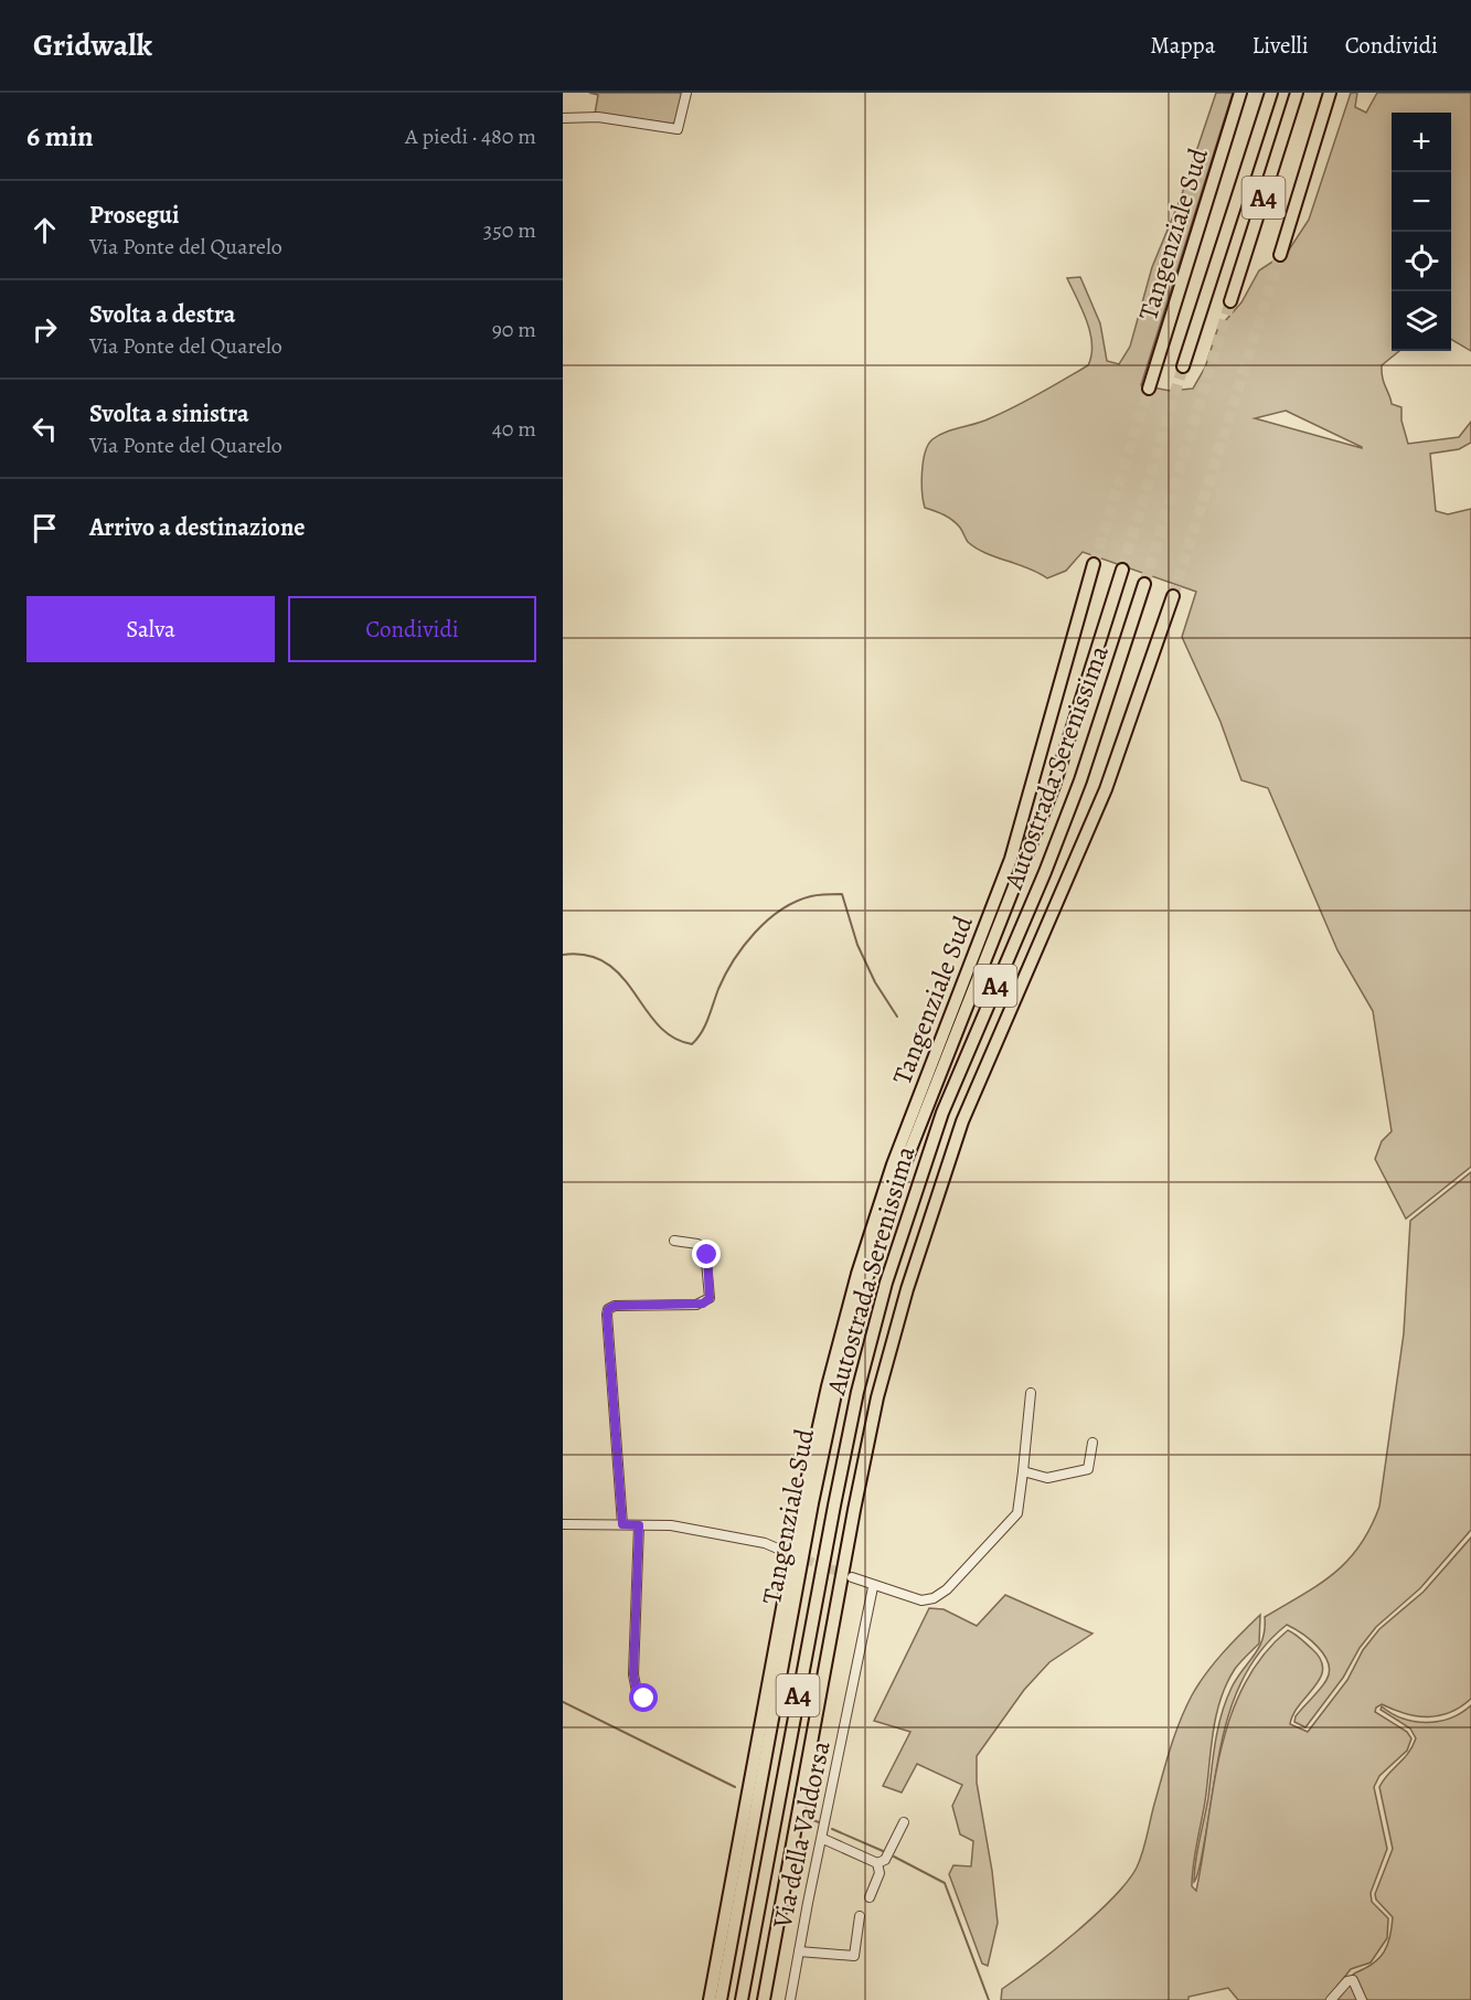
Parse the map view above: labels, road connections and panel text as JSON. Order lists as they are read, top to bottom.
{
  "streets": {
    "highway": ["A4", "Tangenziale Sud", "Autostrada Serenissima"],
    "street": ["Via della Valdorsa"]
  },
  "page": {
    "header": "Gridwalk",
    "nav": ["Mappa", "Livelli", "Condividi"],
    "heading": ["6 min", "A piedi · 480 m"],
    "map_buttons": ["+", "−"],
    "list": [
      ["Prosegui", "Via Ponte del Quarelo", "350 m"],
      ["Svolta a destra", "Via Ponte del Quarelo", "90 m"],
      ["Svolta a sinistra", "Via Ponte del Quarelo", "40 m"],
      "Arrivo a destinazione"
    ],
    "buttons": ["Salva", "Condividi"]
  }
}
